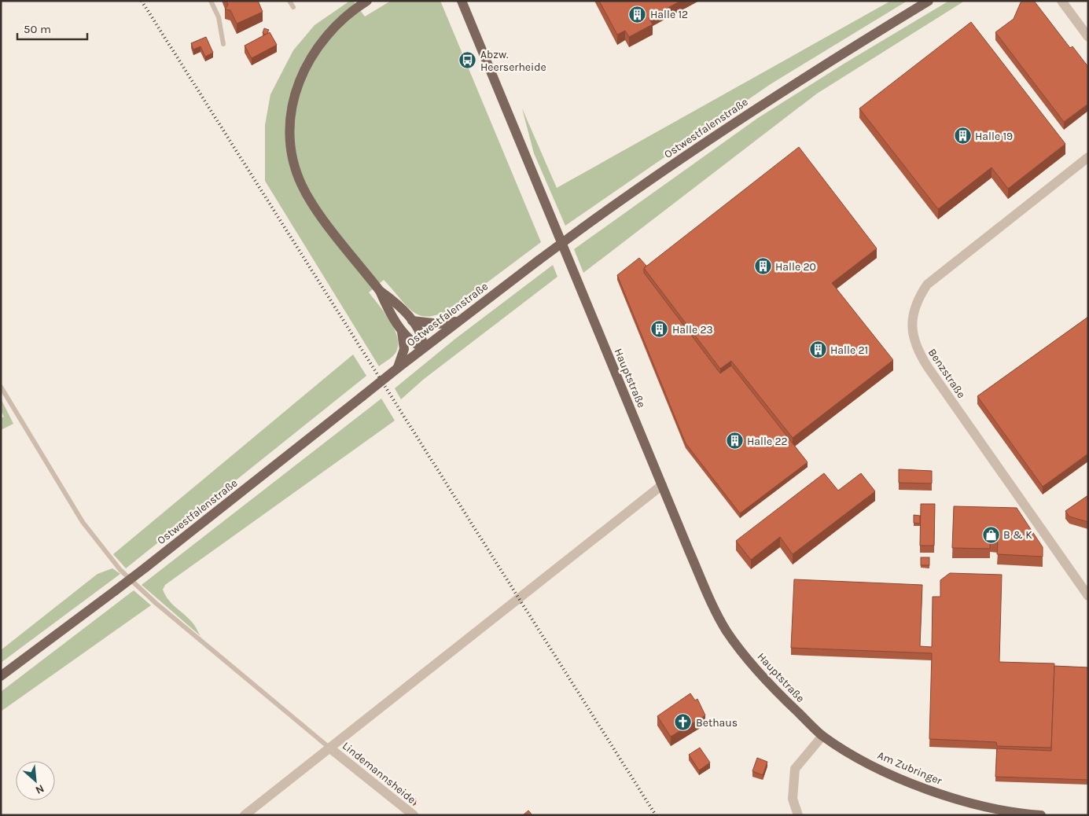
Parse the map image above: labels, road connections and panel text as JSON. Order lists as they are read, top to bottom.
{
  "streets": {
    "main road": ["Ostwestfalenstraße", "Hauptstraße", "Am Zubringer"],
    "street": ["Benzstraße", "Lindemannsheide"]
  },
  "crossings": [
    ["Hauptstraße", "Am Zubringer"]
  ],
  "places": {
    "building": [
      "Halle 12",
      "Halle 19",
      "Halle 20",
      "Halle 23",
      "Halle 21",
      "Halle 22"
    ],
    "bus stop": ["Abzw. Heerserheide"],
    "shop": ["B & K"],
    "church": ["Bethaus"]
  },
  "scale_bar": "50 m",
  "north": "bottom right"
}
